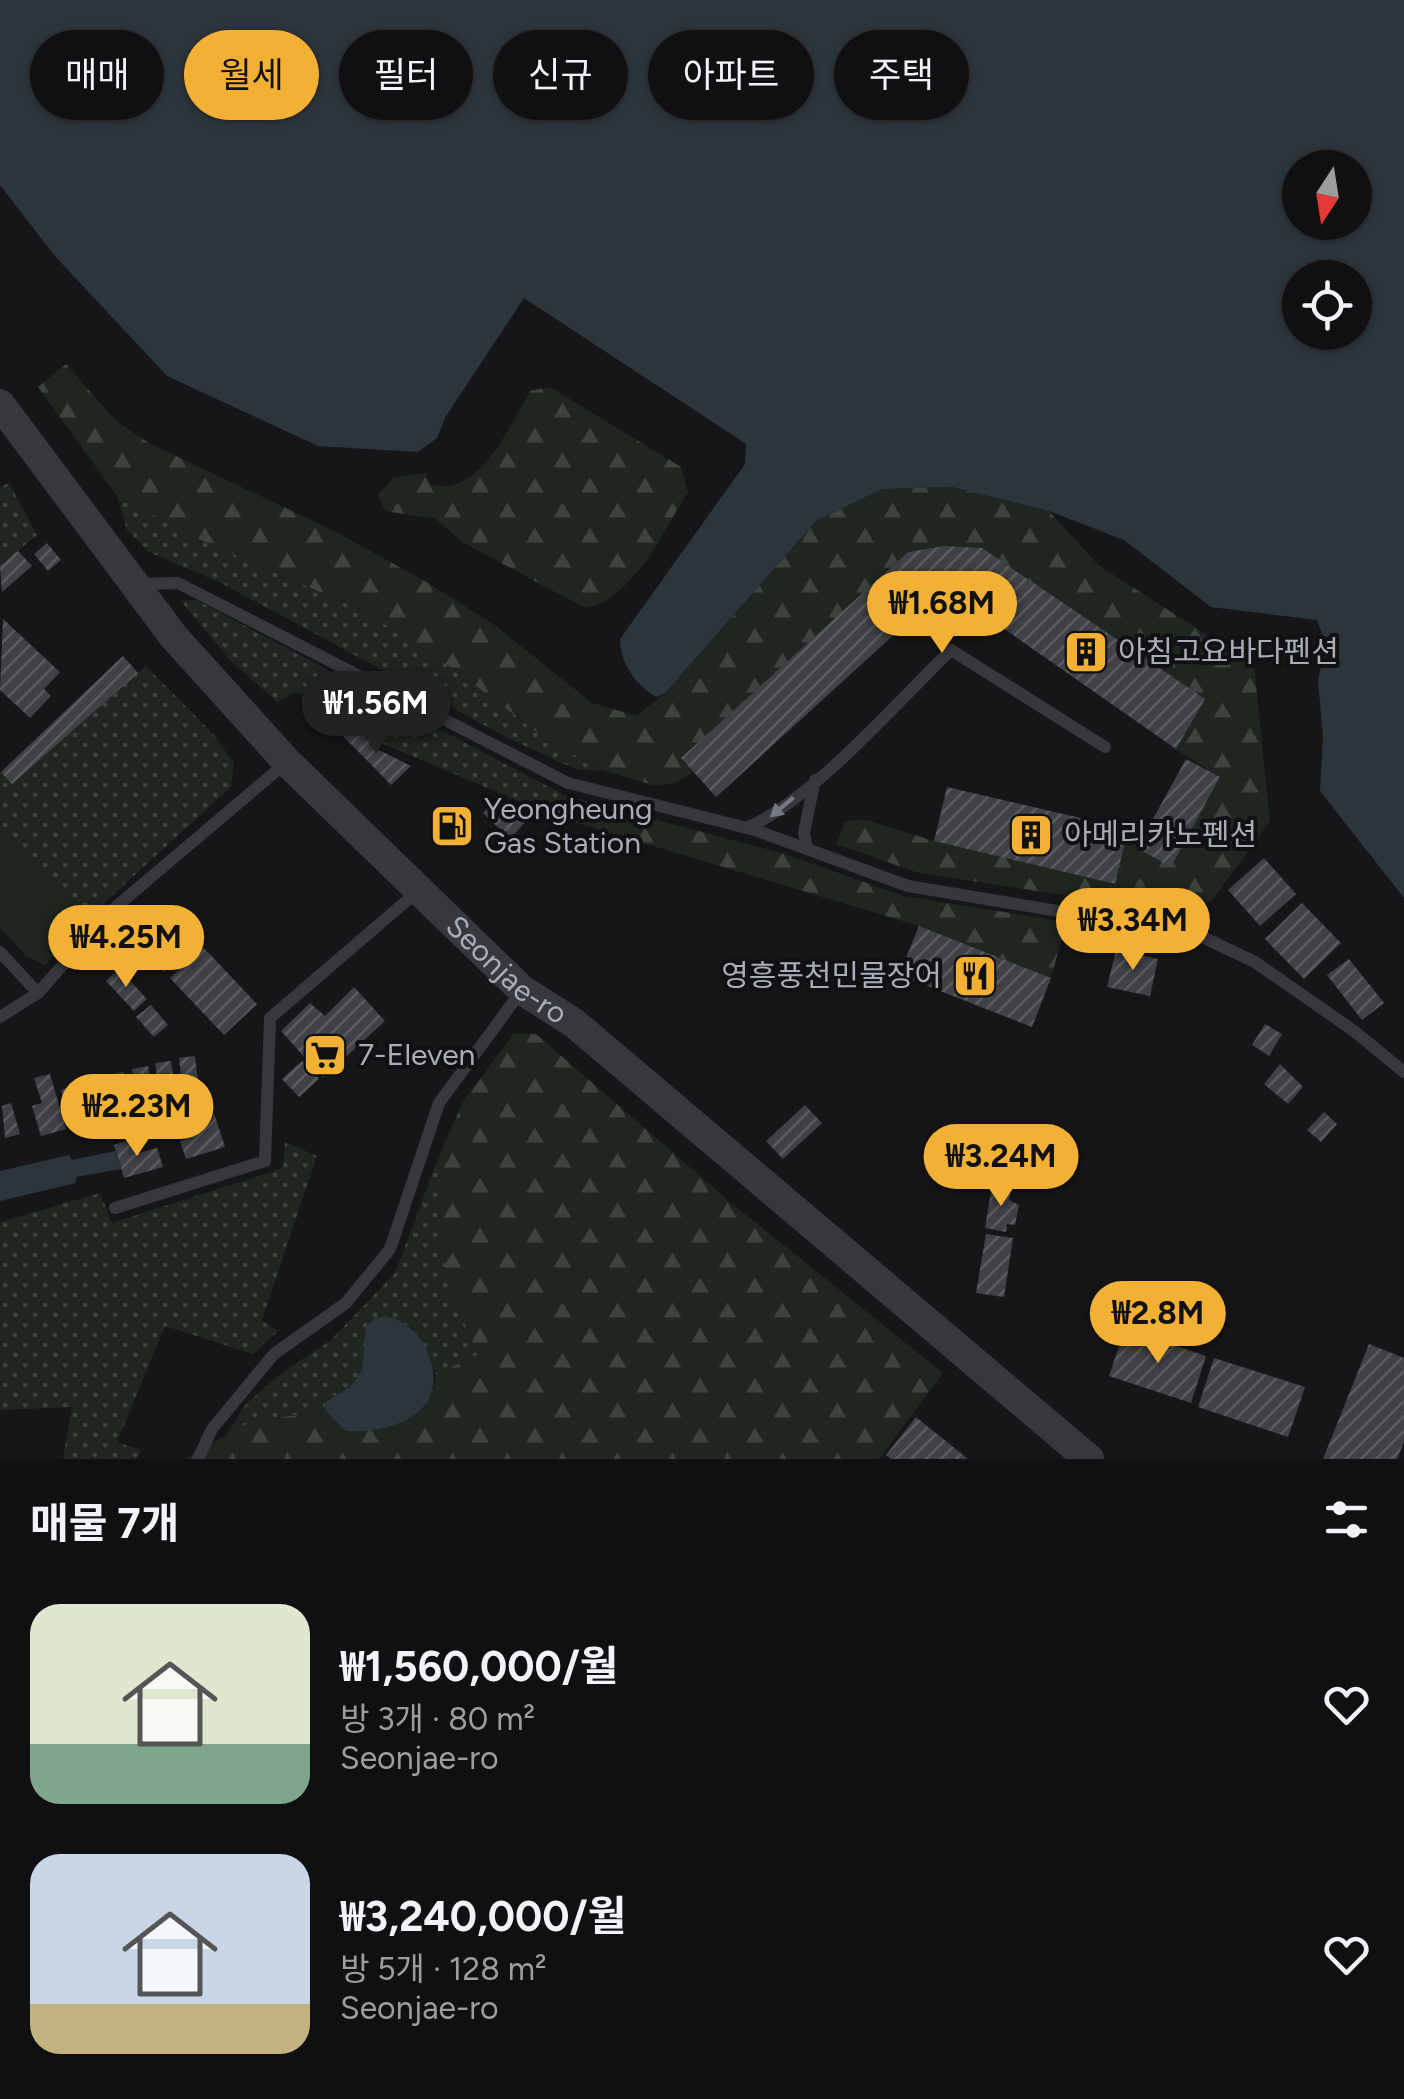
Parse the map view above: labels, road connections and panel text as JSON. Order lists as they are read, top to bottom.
{
  "streets": {
    "street": ["Seonjae-ro"]
  },
  "places": {
    "building": ["아침고요바다펜션", "아메리카노펜션"],
    "fuel station": ["Yeongheung Gas Station"],
    "restaurant": ["영흥풍천민물장어"],
    "supermarket": ["7-Eleven"]
  },
  "north": "bottom",
  "page": {
    "chip": [
      "매매",
      "월세",
      "필터",
      "신규",
      "아파트",
      "주택"
    ],
    "price": [
      "₩1.68M",
      "₩1.56M",
      "₩3.34M",
      "₩4.25M",
      "₩2.23M",
      "₩3.24M",
      "₩2.8M"
    ],
    "heading": "매물 7개",
    "list": [
      {
        "name": "₩1,560,000/월",
        "note": "방 3개 · 80 m² · Seonjae-ro"
      },
      {
        "name": "₩3,240,000/월",
        "note": "방 5개 · 128 m² · Seonjae-ro"
      }
    ]
  }
}
